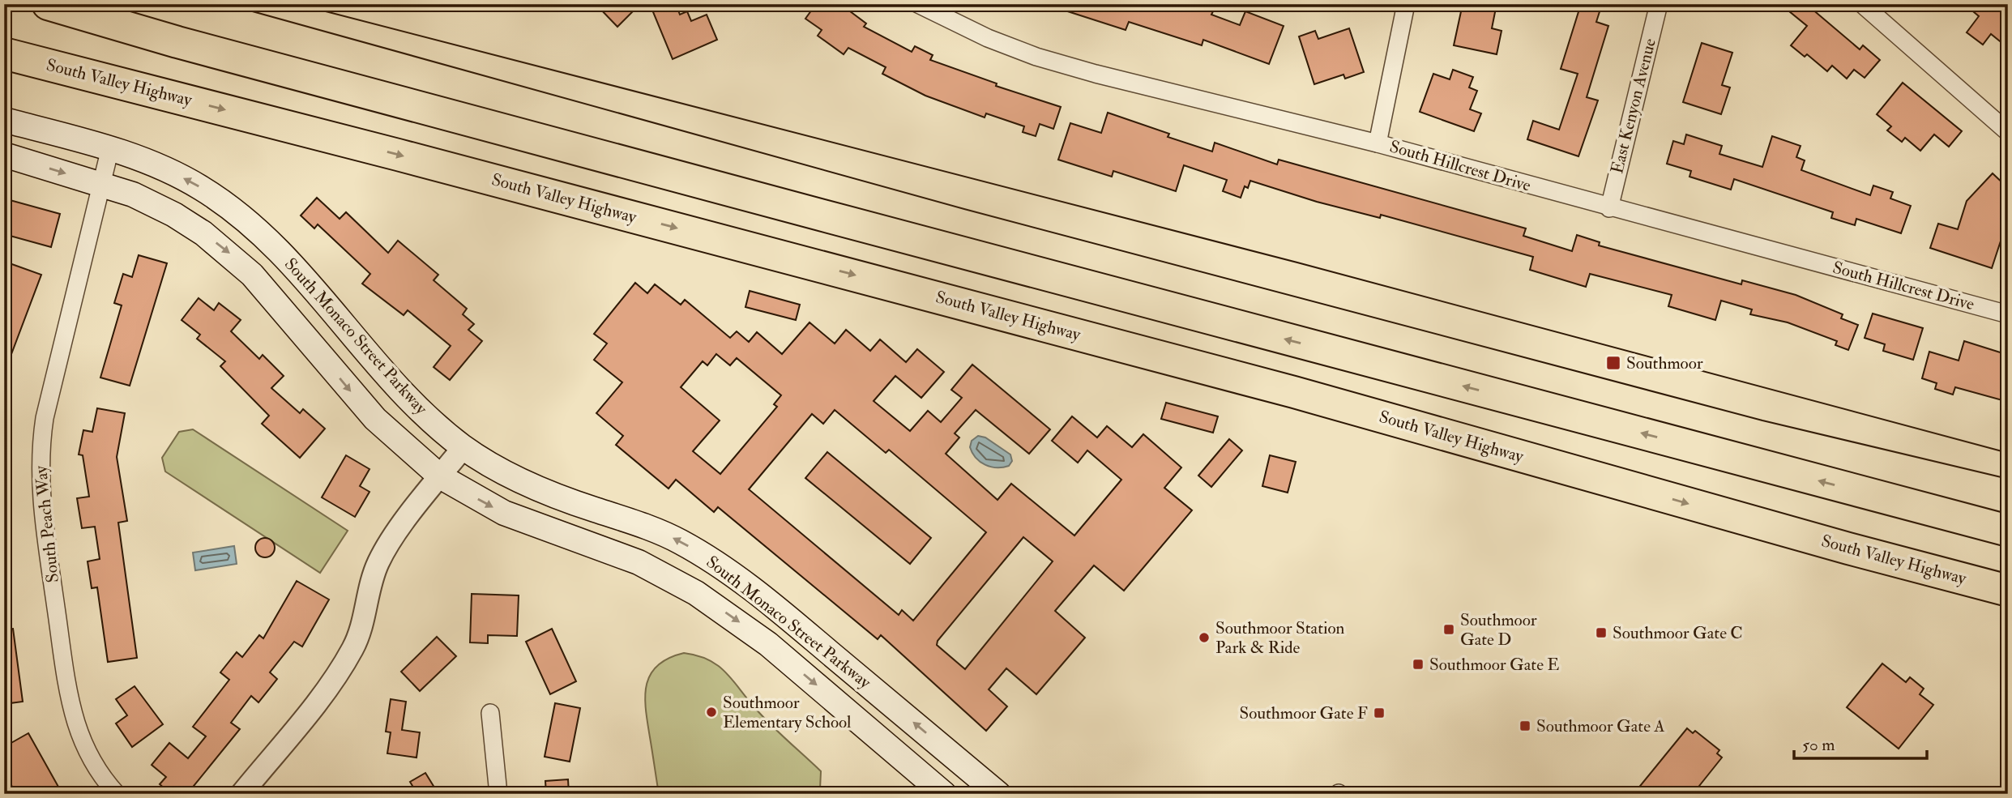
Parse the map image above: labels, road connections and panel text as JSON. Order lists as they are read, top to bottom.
{
  "streets": {
    "highway": ["South Valley Highway"],
    "main road": ["South Monaco Street Parkway"],
    "street": ["East Kenyon Avenue", "South Hillcrest Drive", "South Peach Way"]
  },
  "crossings": [
    ["East Kenyon Avenue", "South Hillcrest Drive"],
    ["South Monaco Street Parkway", "South Peach Way"]
  ],
  "places": {
    "transit": [
      "Southmoor",
      "Southmoor Gate D",
      "Southmoor Gate C",
      "Southmoor Gate E",
      "Southmoor Gate F",
      "Southmoor Gate A"
    ],
    "other": ["Southmoor Station Park & Ride", "Southmoor Elementary School"]
  },
  "scale_bar": "50 m"
}
